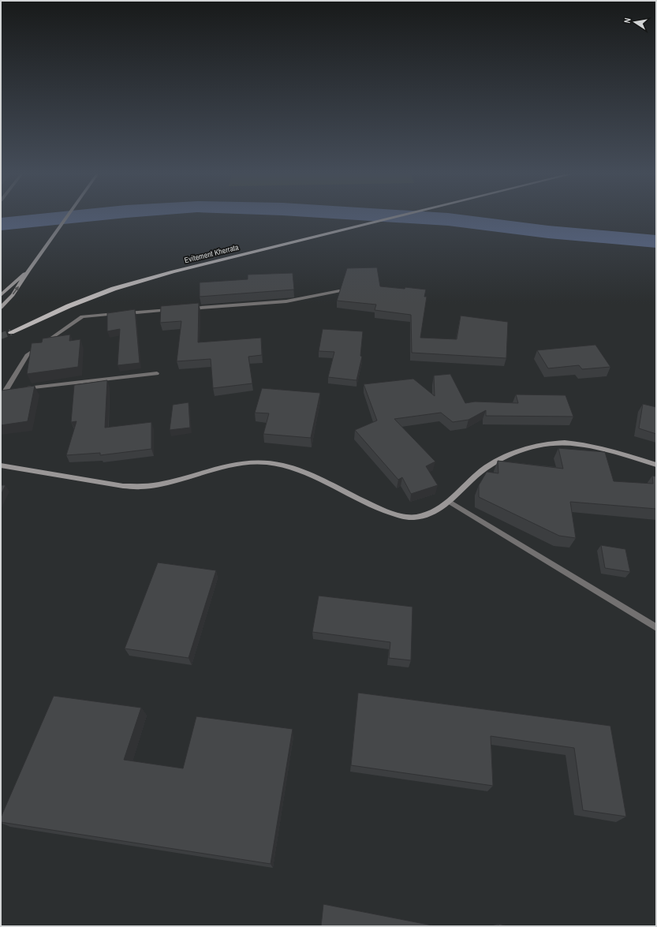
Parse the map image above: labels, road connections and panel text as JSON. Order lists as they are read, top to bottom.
{
  "streets": {
    "main road": ["Evitement Kherrata"]
  },
  "north": "left"
}
